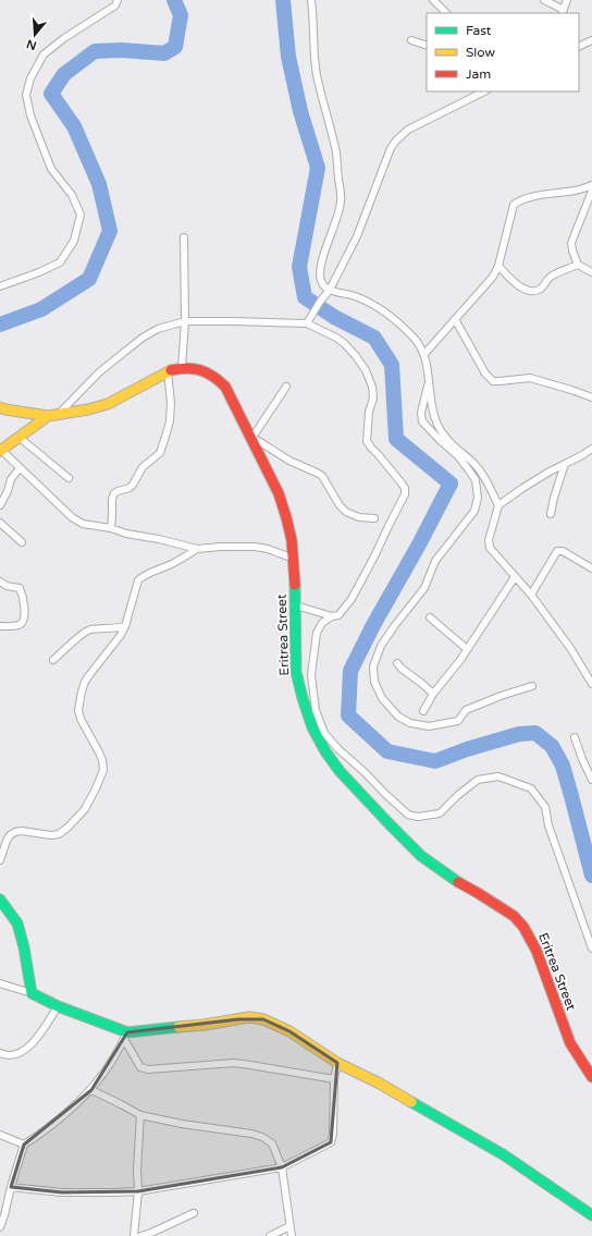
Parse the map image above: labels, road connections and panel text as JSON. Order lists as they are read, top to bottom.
{
  "streets": {
    "main road": ["Eritrea Street"]
  },
  "legend": ["Fast", "Slow", "Jam"],
  "north": "bottom"
}
